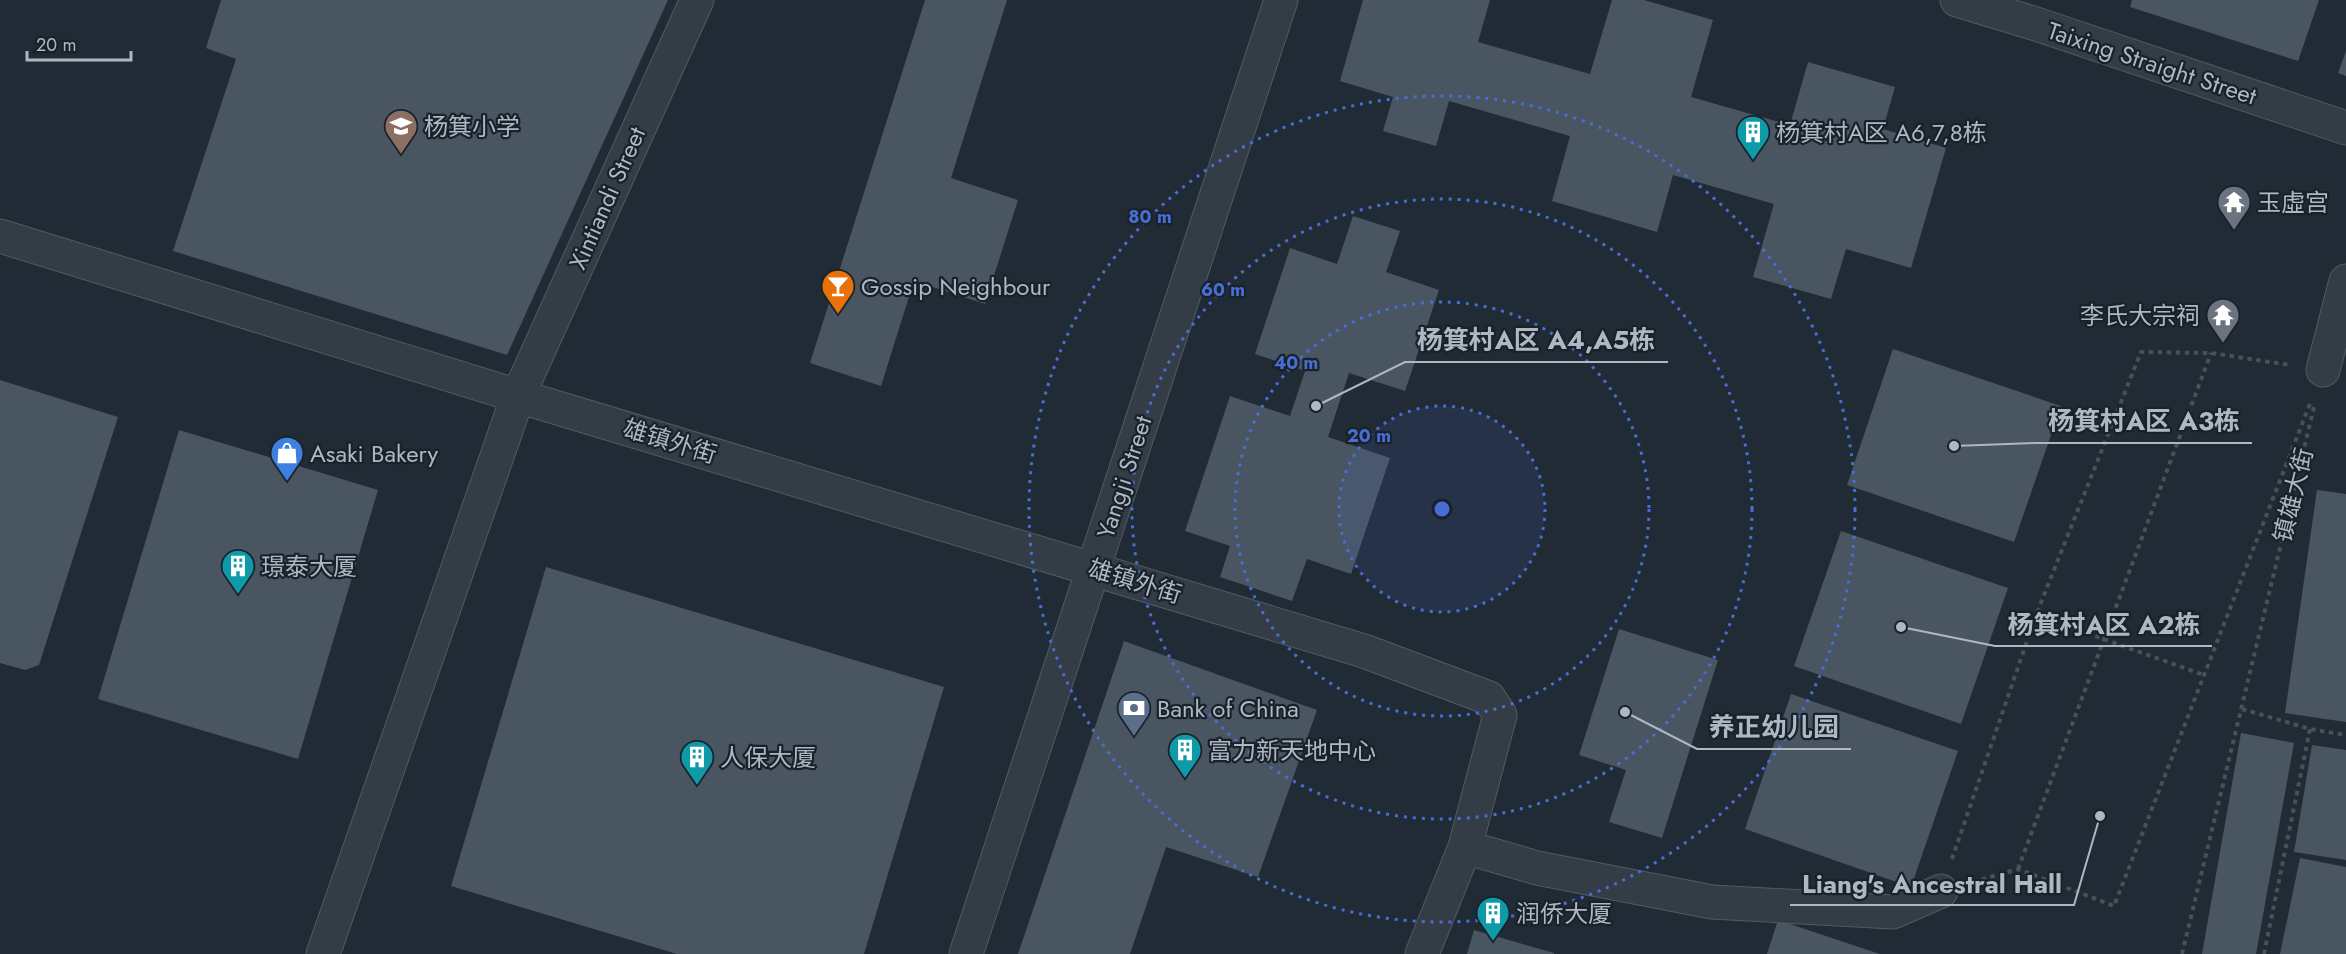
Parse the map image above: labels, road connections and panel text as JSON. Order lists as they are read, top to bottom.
{
  "streets": {
    "street": [
      "Taixing Straight Street",
      "Xintiandi Street",
      "雄镇外街",
      "Yangji Street"
    ],
    "path": ["镇雄大街"]
  },
  "crossings": [
    ["Xintiandi Street", "雄镇外街"],
    ["雄镇外街", "Yangji Street"]
  ],
  "places": {
    "school or university": ["杨箕小学"],
    "building": [
      "杨箕村A区 A6,7,8栋",
      "璟泰大厦",
      "富力新天地中心",
      "人保大厦",
      "润侨大厦"
    ],
    "temple": ["玉虛宫", "李氏大宗祠"],
    "bar": ["Gossip Neighbour"],
    "other": [
      "杨箕村A区 A4,A5栋",
      "杨箕村A区 A3栋",
      "杨箕村A区 A2栋",
      "养正幼儿园",
      "Liang's Ancestral Hall"
    ],
    "shop": ["Asaki Bakery"],
    "bank": ["Bank of China"]
  },
  "scale_bar": "20 m",
  "rings": [
    "80 m",
    "60 m",
    "40 m",
    "20 m"
  ]
}
